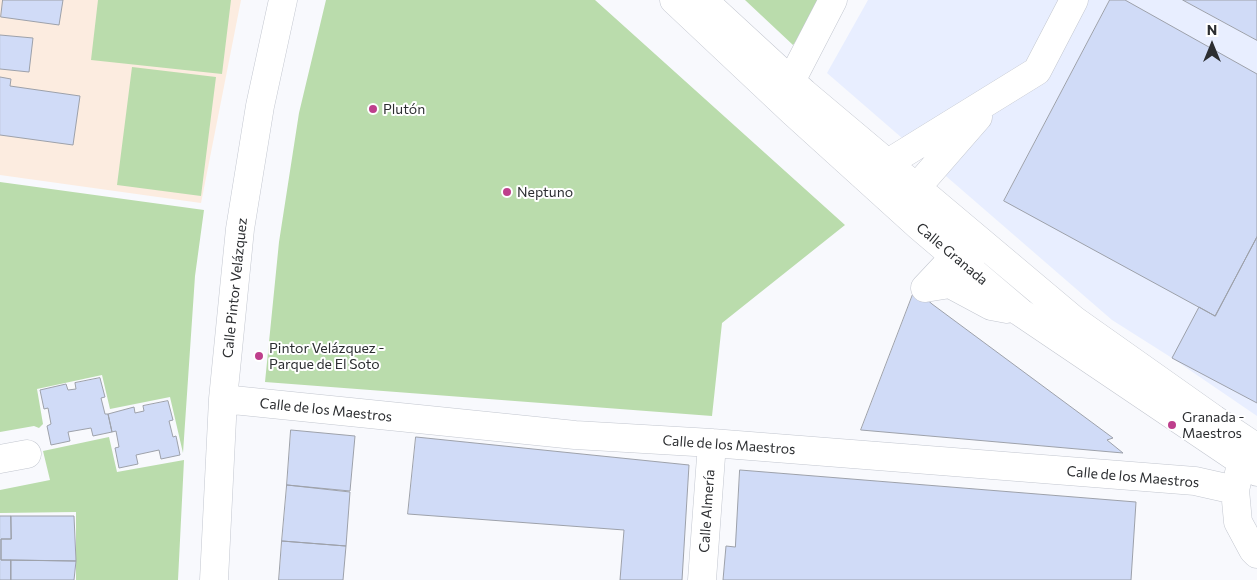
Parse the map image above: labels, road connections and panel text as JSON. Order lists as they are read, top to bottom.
{
  "streets": {
    "street": [
      "Calle Granada",
      "Calle Pintor Velázquez",
      "Calle de los Maestros",
      "Calle Almería"
    ]
  },
  "crossings": [
    ["Calle Pintor Velázquez", "Calle de los Maestros"],
    ["Calle de los Maestros", "Calle Almería"]
  ],
  "places": [
    "Plutón",
    "Neptuno",
    "Pintor Velázquez - Parque de El Soto",
    "Granada - Maestros"
  ],
  "north": "top"
}
